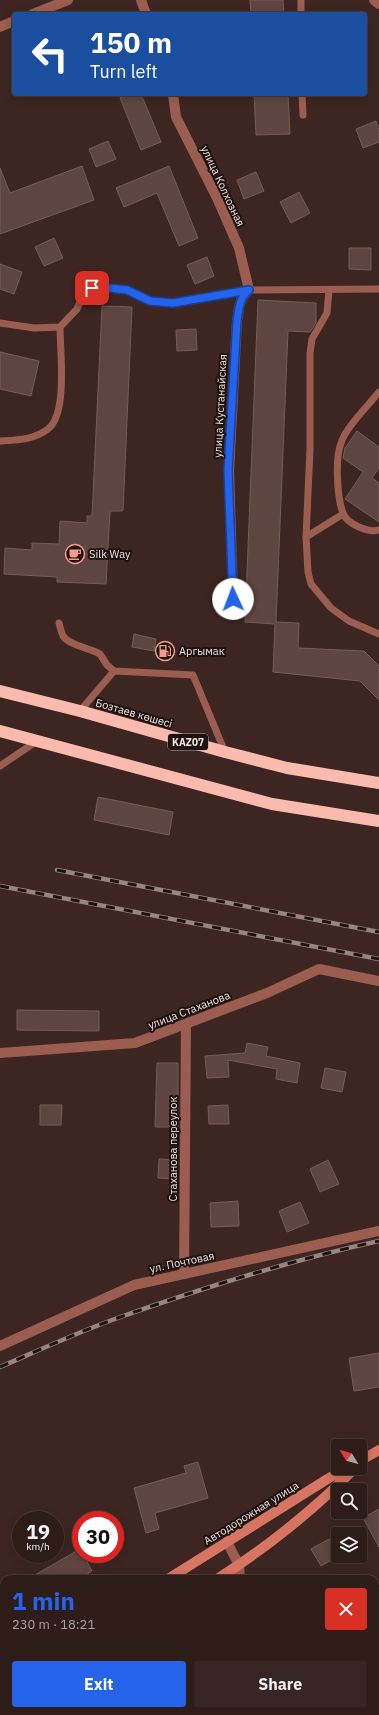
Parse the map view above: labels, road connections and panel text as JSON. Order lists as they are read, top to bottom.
{
  "streets": {
    "highway": ["Бозтаев көшесі", "KAZ07"],
    "main road": ["Автодорожная улица"],
    "street": [
      "улица Колхозная",
      "улица Кустанайская",
      "улица Стаханова",
      "Стаханова переулок",
      "ул. Почтовая"
    ]
  },
  "crossings": [
    ["улица Колхозная", "улица Кустанайская"],
    ["улица Стаханова", "Стаханова переулок"],
    ["Стаханова переулок", "ул. Почтовая"]
  ],
  "places": {
    "cafe": ["Silk Way"],
    "fuel station": ["Аргымак"]
  },
  "north": "top left",
  "page": {
    "turn": ["150 m", "Turn left"],
    "speed": "19 km/h",
    "limit": "30",
    "heading": ["1 min", "230 m · 18:21"],
    "buttons": ["Exit", "Share"]
  }
}
